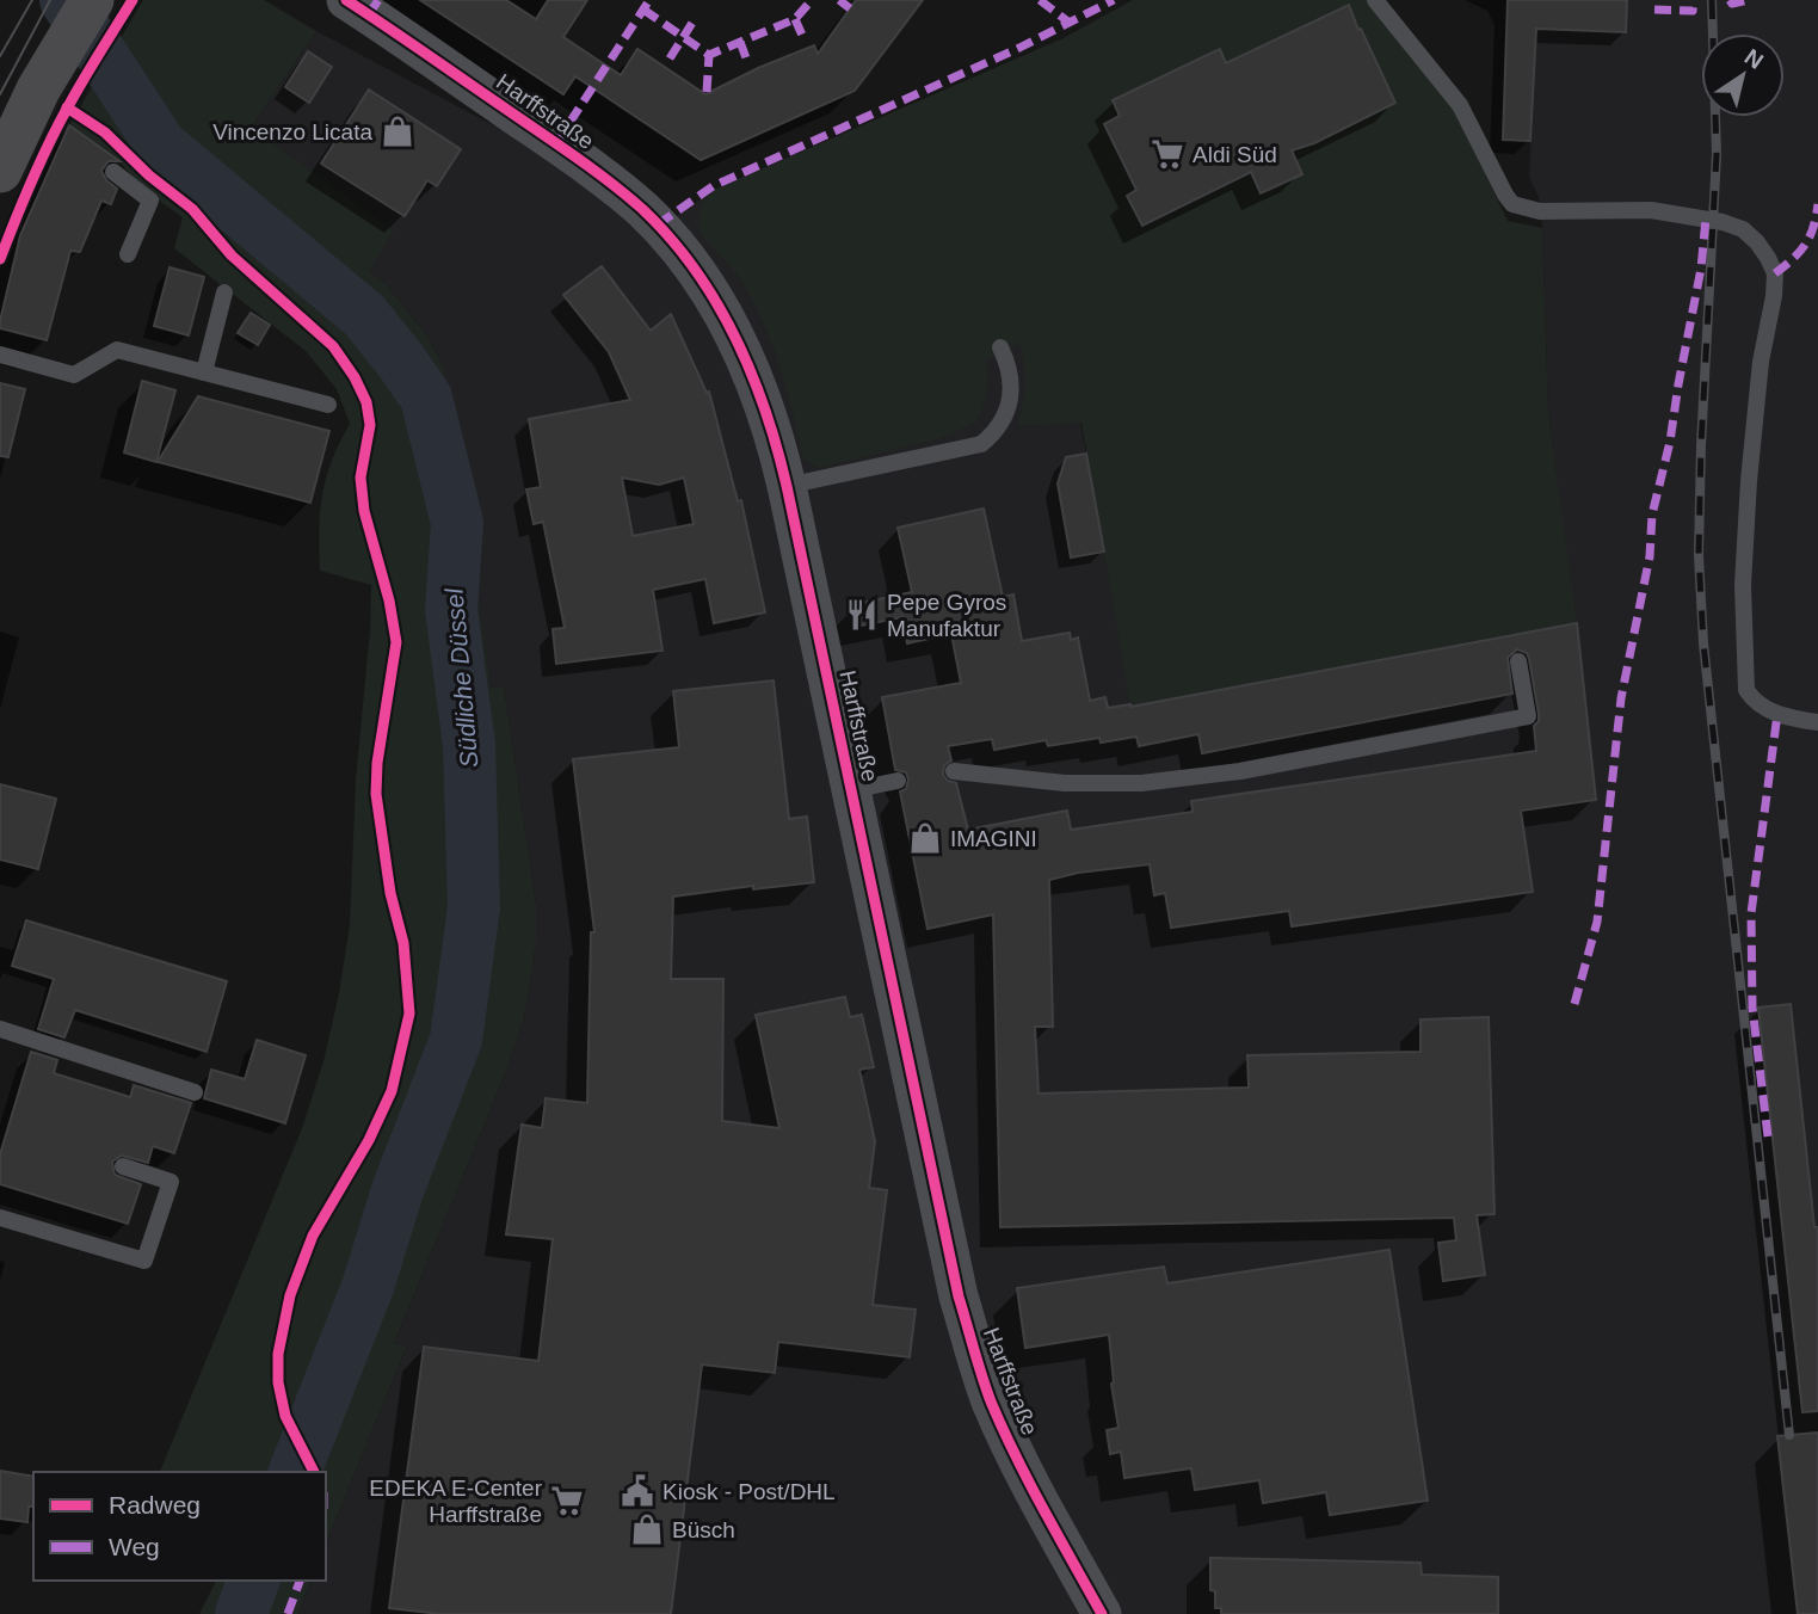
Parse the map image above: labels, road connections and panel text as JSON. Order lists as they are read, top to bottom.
{
  "streets": {
    "street": ["Harffstraße"]
  },
  "water": ["Südliche Düssel"],
  "places": {
    "shop": ["Vincenzo Licata", "IMAGINI", "Büsch"],
    "supermarket": ["Aldi Süd", "EDEKA E-Center Harffstraße"],
    "restaurant": ["Pepe Gyros Manufaktur"],
    "public building": ["Kiosk - Post/DHL"]
  },
  "legend": ["Radweg", "Weg"],
  "north": "top right"
}
